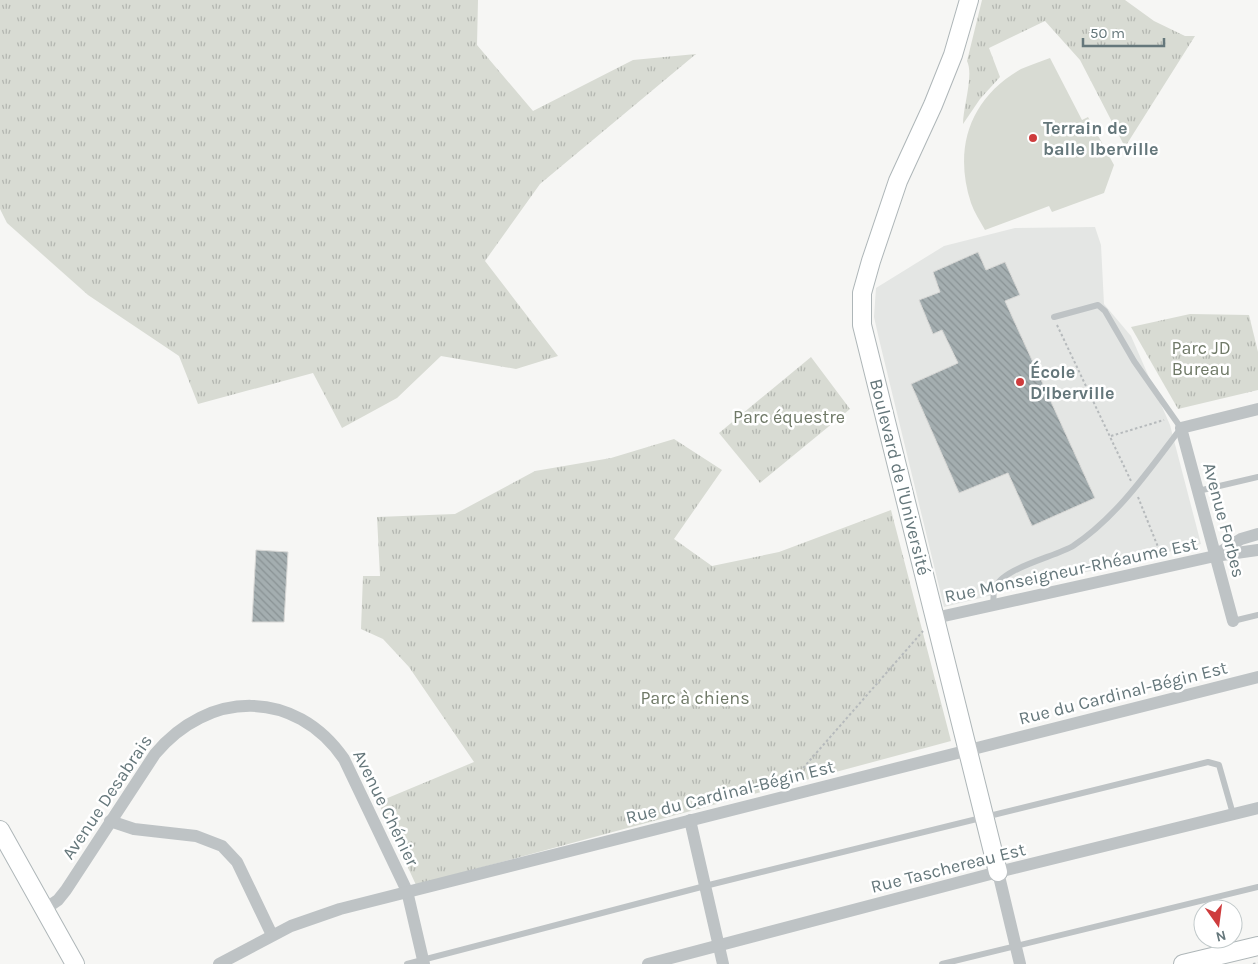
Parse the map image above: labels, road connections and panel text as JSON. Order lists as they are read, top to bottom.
{
  "streets": {
    "street": [
      "Boulevard de l'Université",
      "Avenue Forbes",
      "Rue Monseigneur-Rhéaume Est",
      "Rue du Cardinal-Bégin Est",
      "Avenue Desabrais",
      "Avenue Chénier",
      "Rue Taschereau Est"
    ]
  },
  "crossings": [
    ["Boulevard de l'Université", "Rue Monseigneur-Rhéaume Est"],
    ["Boulevard de l'Université", "Rue du Cardinal-Bégin Est"],
    ["Boulevard de l'Université", "Rue Taschereau Est"],
    ["Avenue Forbes", "Rue Monseigneur-Rhéaume Est"],
    ["Rue du Cardinal-Bégin Est", "Avenue Chénier"],
    ["Avenue Desabrais", "Avenue Chénier"]
  ],
  "parks": ["Parc JD Bureau", "Parc équestre", "Parc à chiens"],
  "places": ["Terrain de balle Iberville", "École D'Iberville"],
  "scale_bar": "50 m",
  "north": "bottom"
}
